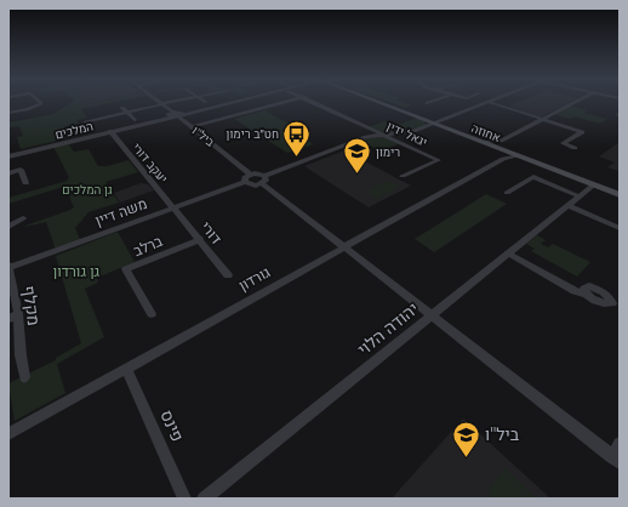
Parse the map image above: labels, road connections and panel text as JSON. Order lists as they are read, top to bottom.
{
  "streets": {
    "main road": ["אחוזה"],
    "street": [
      "המלכים",
      "יגאל ידין",
      "ביל\"ו",
      "יעקב דורי",
      "משה דיין",
      "דורי",
      "ברלב",
      "גורדון",
      "מקלף",
      "יהודה הלוי",
      "פינס"
    ]
  },
  "crossings": [
    ["המלכים", "ביל\"ו"],
    ["המלכים", "יעקב דורי"],
    ["אחוזה", "גורדון"],
    ["אחוזה", "יהודה הלוי"],
    ["יעקב דורי", "משה דיין"],
    ["יעקב דורי", "דורי"],
    ["משה דיין", "דורי"],
    ["משה דיין", "מקלף"],
    ["דורי", "ברלב"],
    ["גורדון", "פינס"]
  ],
  "parks": ["גן המלכים", "גן גורדון"],
  "places": {
    "bus stop": ["חט״ב רימון"],
    "school or university": ["רימון", "ביל\"ו"]
  }
}
